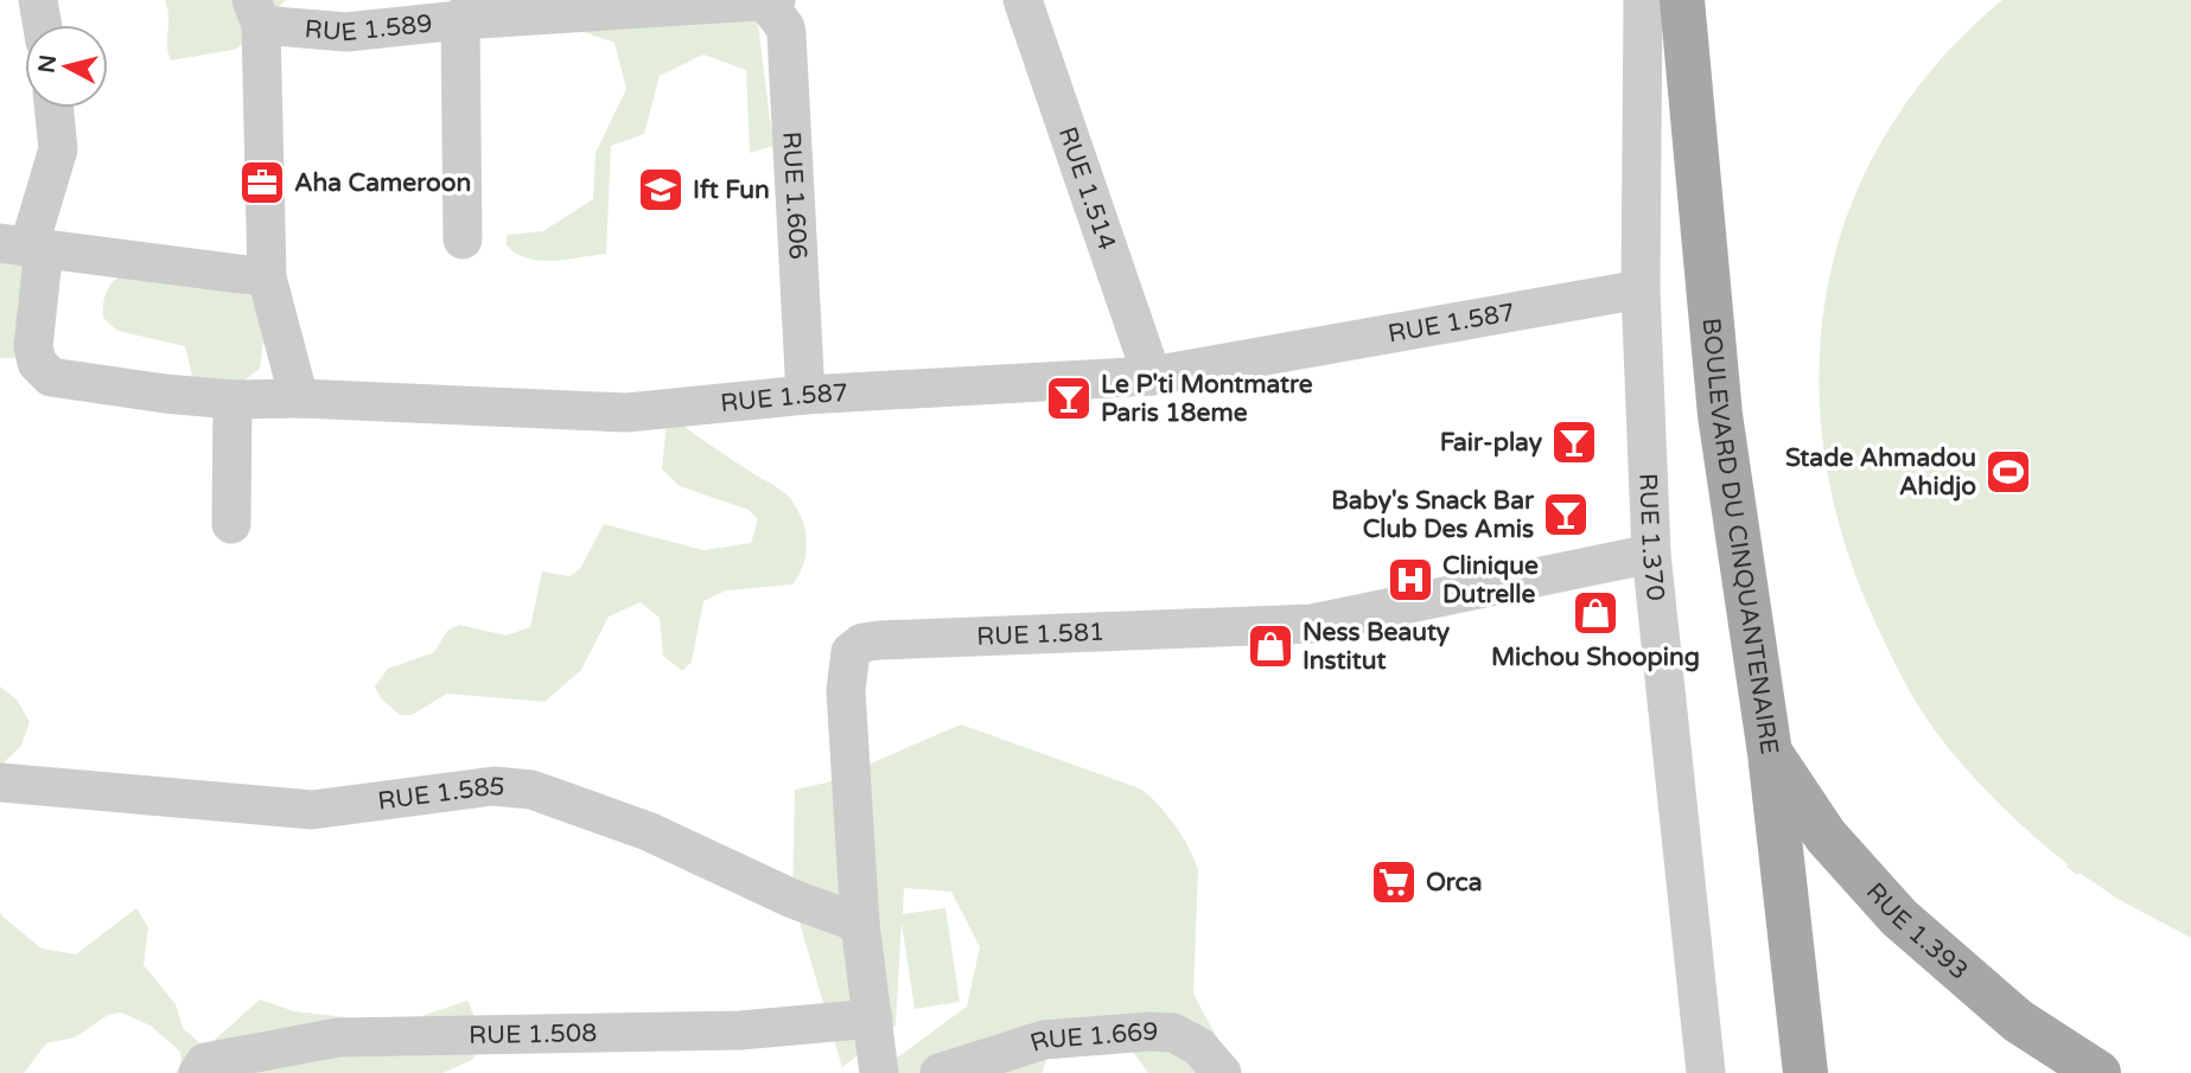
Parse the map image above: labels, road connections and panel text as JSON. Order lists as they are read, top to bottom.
{
  "streets": {
    "main road": ["BOULEVARD DU CINQUANTENAIRE", "RUE 1.393"],
    "street": [
      "RUE 1.589",
      "RUE 1.514",
      "RUE 1.606",
      "RUE 1.587",
      "RUE 1.370",
      "RUE 1.581",
      "RUE 1.585",
      "RUE 1.508",
      "RUE 1.669"
    ]
  },
  "crossings": [
    ["RUE 1.589", "RUE 1.606"],
    ["RUE 1.514", "RUE 1.587"],
    ["RUE 1.606", "RUE 1.587"],
    ["RUE 1.587", "RUE 1.370"],
    ["RUE 1.370", "RUE 1.581"],
    ["BOULEVARD DU CINQUANTENAIRE", "RUE 1.393"],
    ["RUE 1.581", "RUE 1.585"],
    ["RUE 1.581", "RUE 1.508"]
  ],
  "places": {
    "office": ["Aha Cameroon"],
    "school or university": ["Ift Fun"],
    "bar": ["Le P'ti Montmatre Paris 18eme", "Fair-play", "Baby's Snack Bar Club Des Amis"],
    "sports": ["Stade Ahmadou Ahidjo"],
    "hospital": ["Clinique Dutrelle"],
    "shop": ["Michou Shooping", "Ness Beauty Institut"],
    "supermarket": ["Orca"]
  },
  "north": "left"
}
